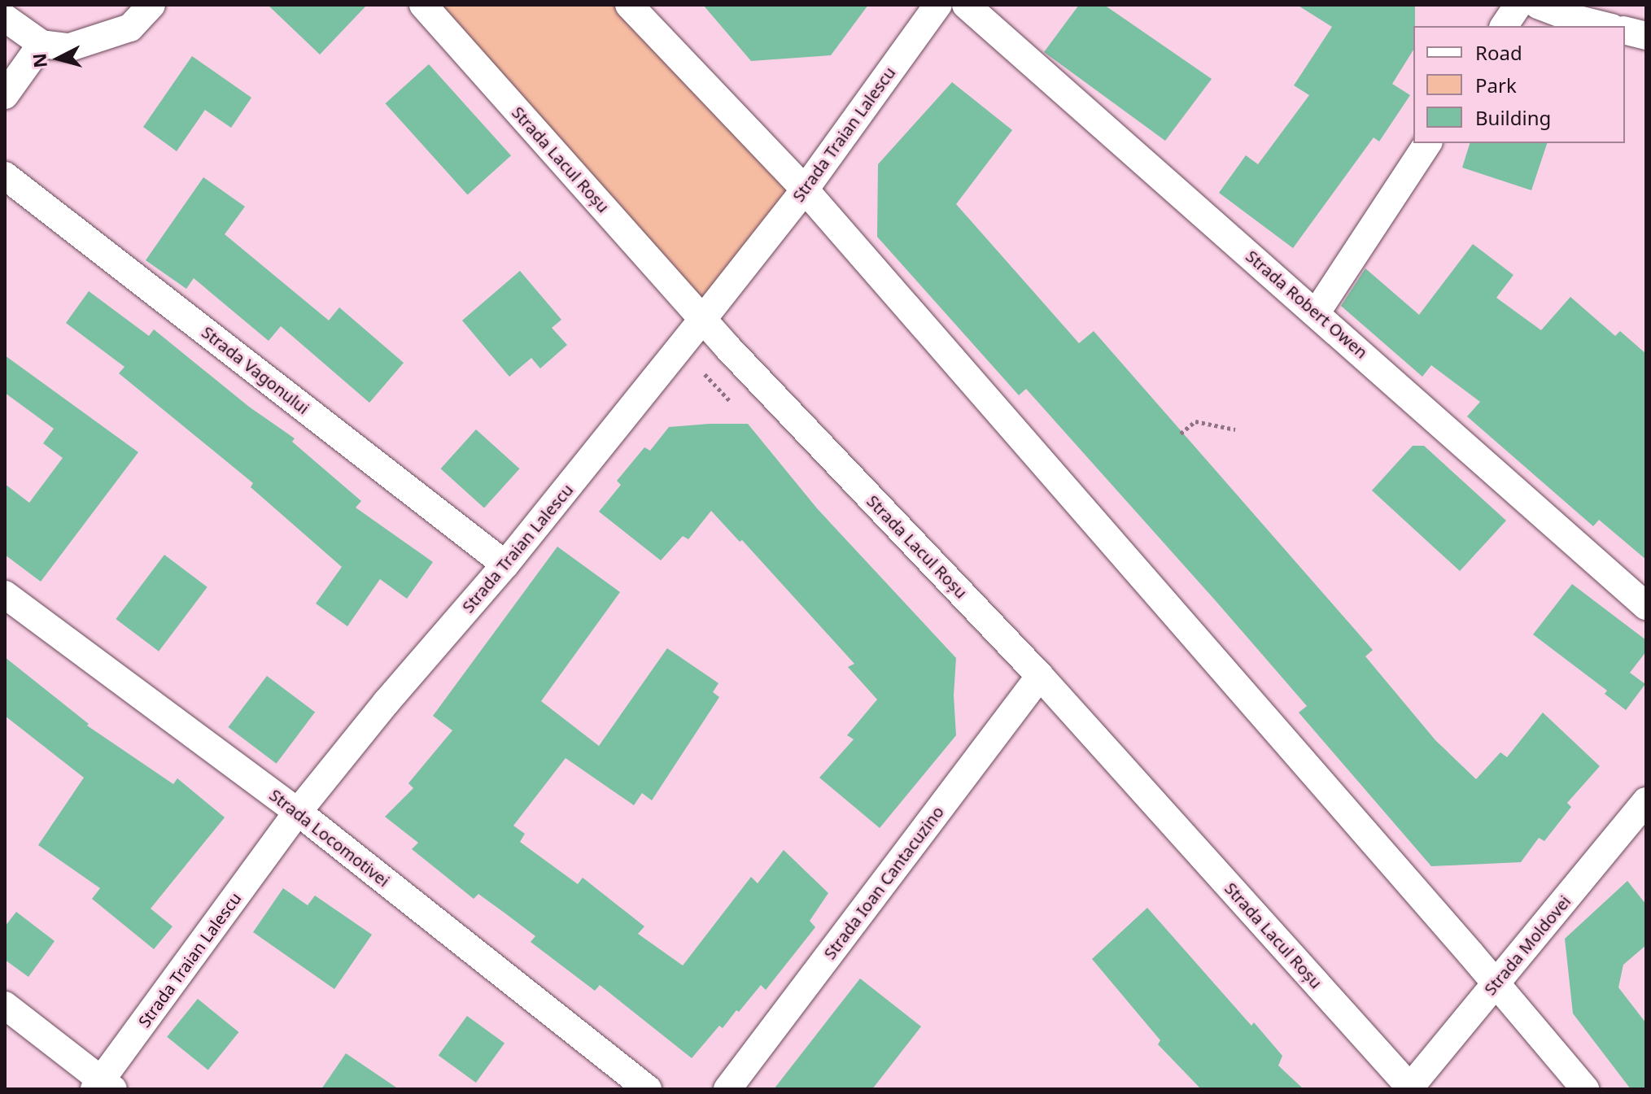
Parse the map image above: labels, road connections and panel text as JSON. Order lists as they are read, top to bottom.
{
  "streets": {
    "street": [
      "Strada Traian Lalescu",
      "Strada Lacul Roșu",
      "Strada Robert Owen",
      "Strada Vagonului",
      "Strada Locomotivei",
      "Strada Ioan Cantacuzino",
      "Strada Moldovei"
    ]
  },
  "crossings": [
    ["Strada Traian Lalescu", "Strada Lacul Roșu"],
    ["Strada Traian Lalescu", "Strada Vagonului"],
    ["Strada Traian Lalescu", "Strada Locomotivei"],
    ["Strada Lacul Roșu", "Strada Ioan Cantacuzino"],
    ["Strada Lacul Roșu", "Strada Moldovei"]
  ],
  "legend": ["Road", "Park", "Building"],
  "north": "left"
}
